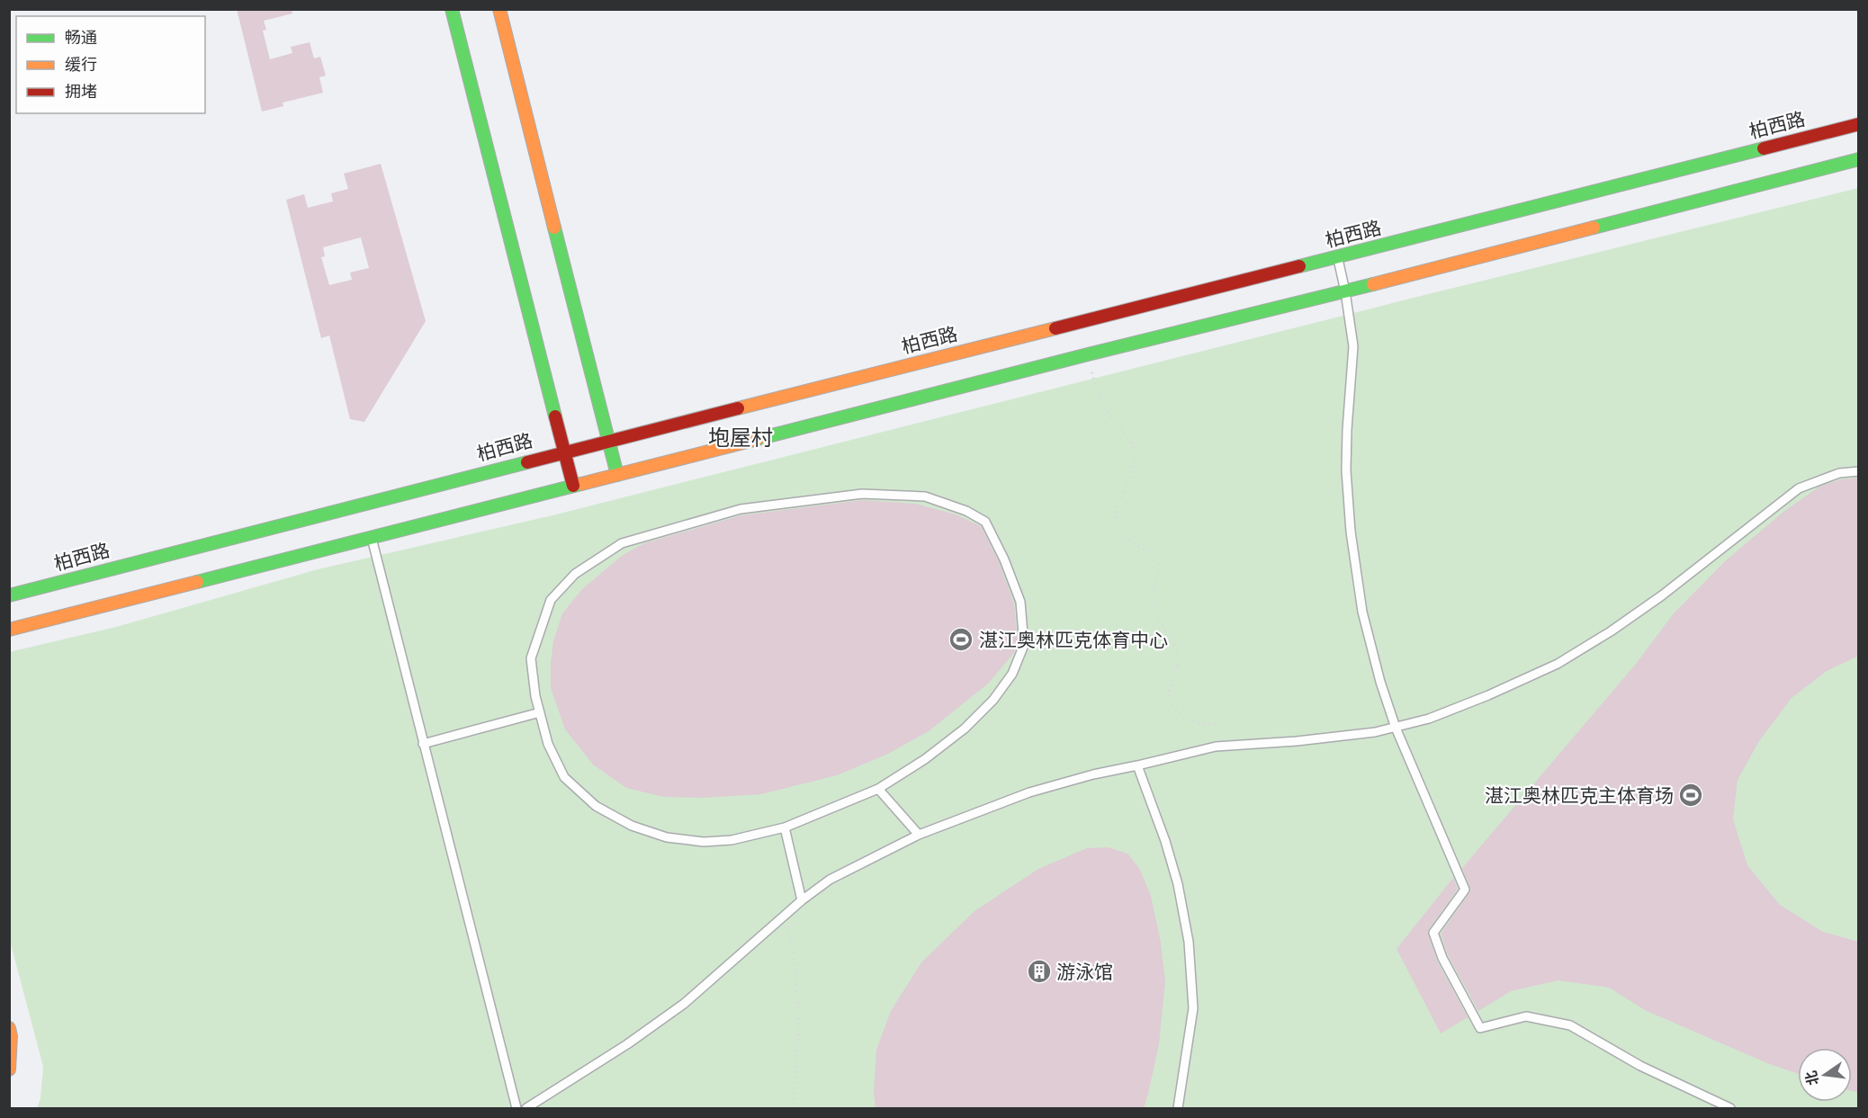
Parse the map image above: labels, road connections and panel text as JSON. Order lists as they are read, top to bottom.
{
  "streets": {
    "main road": ["柏西路"]
  },
  "districts": ["垉屋村"],
  "places": {
    "sports": ["湛江奥林匹克体育中心", "湛江奥林匹克主体育场"],
    "building": ["游泳馆"]
  },
  "legend": ["畅通", "缓行", "拥堵"],
  "north": "left"
}
